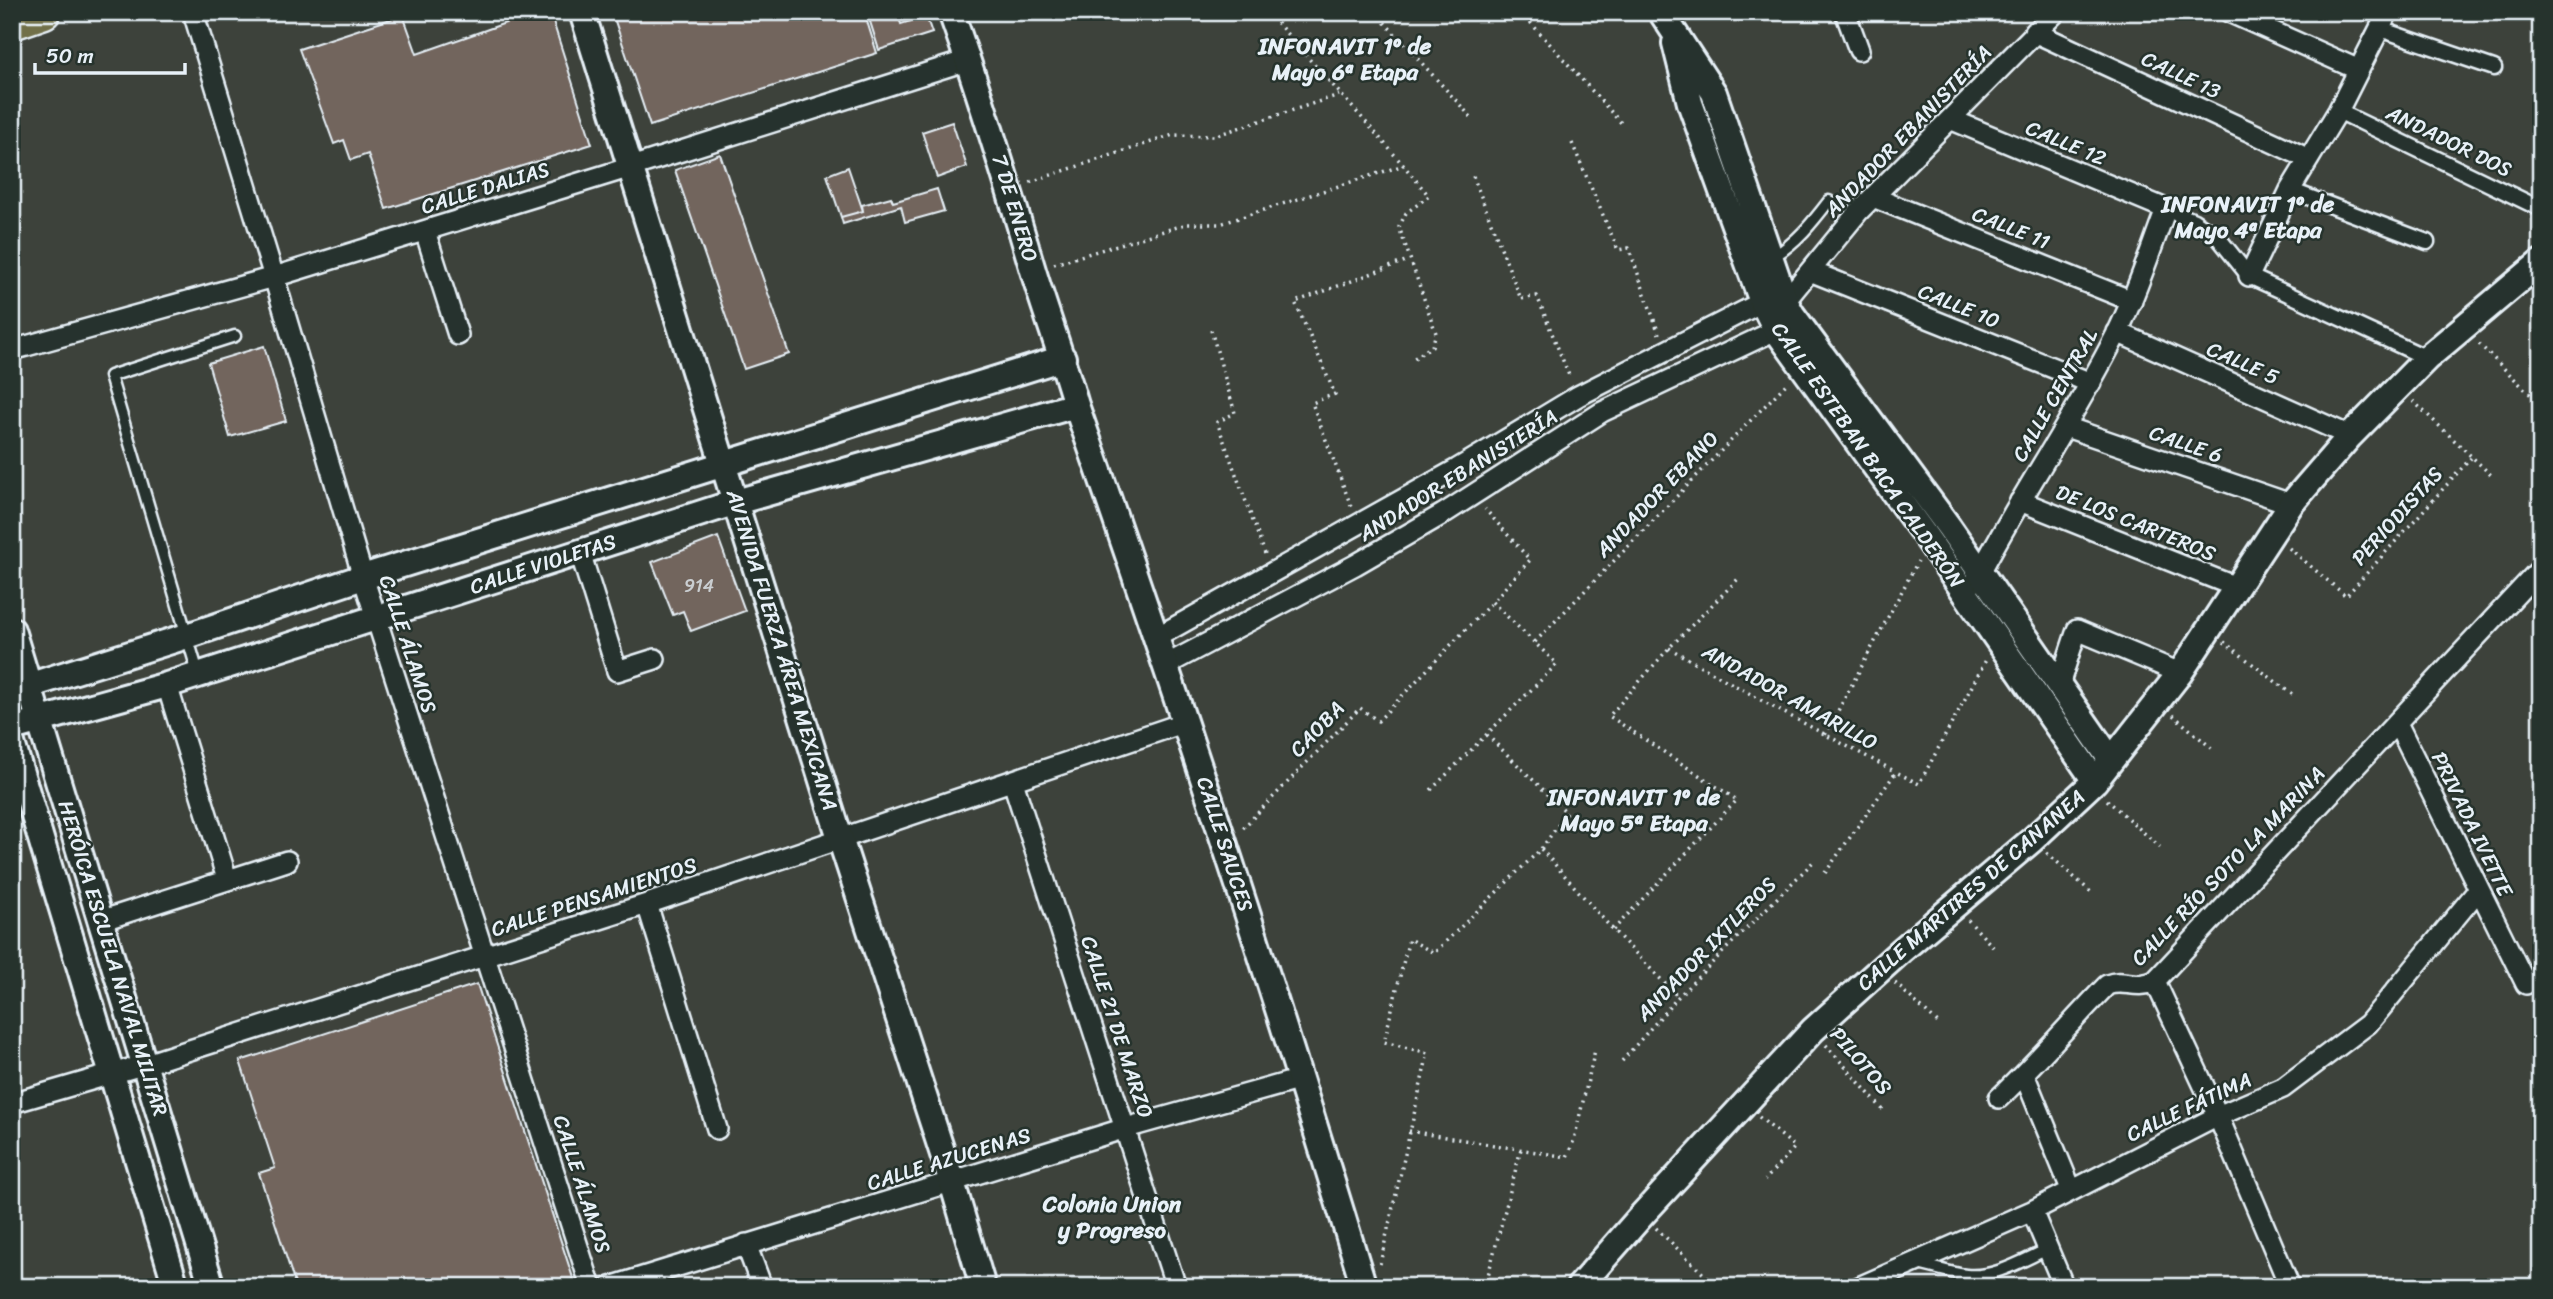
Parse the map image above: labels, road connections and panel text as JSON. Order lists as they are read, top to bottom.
{
  "streets": {
    "street": [
      "CALLE 13",
      "ANDADOR EBANISTERÍA",
      "ANDADOR DOS",
      "CALLE 12",
      "CALLE DALIAS",
      "7 DE ENERO",
      "CALLE 11",
      "CALLE 10",
      "CALLE 5",
      "CALLE CENTRAL",
      "CALLE 6",
      "CALLE ESTEBAN BACA CALDERÓN",
      "DE LOS CARTEROS",
      "CALLE VIOLETAS",
      "CALLE ÁLAMOS",
      "AVENIDA FUERZA ÁREA MEXICANA",
      "PRIVADA IVETTE",
      "CALLE SAUCES",
      "CALLE RÍO SOTO LA MARINA",
      "CALLE MARTIRES DE CANANEA",
      "CALLE PENSAMIENTOS",
      "HERÓICA ESCUELA NAVAL MILITAR",
      "CALLE 21 DE MARZO",
      "CALLE FÁTIMA",
      "CALLE AZUCENAS"
    ],
    "path": [
      "ANDADOR EBANO",
      "PERIODISTAS",
      "ANDADOR AMARILLO",
      "CAOBA",
      "ANDADOR IXTLEROS",
      "PILOTOS"
    ]
  },
  "crossings": [
    ["CALLE 13", "ANDADOR EBANISTERÍA"],
    ["ANDADOR EBANISTERÍA", "CALLE 12"],
    ["ANDADOR EBANISTERÍA", "CALLE 11"],
    ["ANDADOR EBANISTERÍA", "CALLE 10"],
    ["ANDADOR EBANISTERÍA", "CALLE ESTEBAN BACA CALDERÓN"],
    ["ANDADOR EBANISTERÍA", "CALLE SAUCES"],
    ["CALLE 12", "CALLE CENTRAL"],
    ["CALLE DALIAS", "7 DE ENERO"],
    ["CALLE DALIAS", "CALLE ÁLAMOS"],
    ["CALLE DALIAS", "AVENIDA FUERZA ÁREA MEXICANA"],
    ["7 DE ENERO", "CALLE VIOLETAS"],
    ["7 DE ENERO", "CALLE SAUCES"],
    ["CALLE 11", "CALLE CENTRAL"],
    ["CALLE 10", "CALLE CENTRAL"],
    ["CALLE 5", "CALLE CENTRAL"],
    ["CALLE 5", "CALLE MARTIRES DE CANANEA"],
    ["CALLE CENTRAL", "CALLE 6"],
    ["CALLE CENTRAL", "CALLE ESTEBAN BACA CALDERÓN"],
    ["CALLE CENTRAL", "DE LOS CARTEROS"],
    ["CALLE 6", "CALLE MARTIRES DE CANANEA"],
    ["CALLE ESTEBAN BACA CALDERÓN", "ANDADOR EBANO"],
    ["CALLE ESTEBAN BACA CALDERÓN", "ANDADOR AMARILLO"],
    ["CALLE ESTEBAN BACA CALDERÓN", "CALLE MARTIRES DE CANANEA"],
    ["PERIODISTAS", "CALLE MARTIRES DE CANANEA"],
    ["DE LOS CARTEROS", "CALLE MARTIRES DE CANANEA"],
    ["CALLE VIOLETAS", "CALLE ÁLAMOS"],
    ["CALLE VIOLETAS", "AVENIDA FUERZA ÁREA MEXICANA"],
    ["CALLE VIOLETAS", "CALLE SAUCES"],
    ["CALLE VIOLETAS", "HERÓICA ESCUELA NAVAL MILITAR"],
    ["CALLE ÁLAMOS", "CALLE PENSAMIENTOS"],
    ["AVENIDA FUERZA ÁREA MEXICANA", "CALLE PENSAMIENTOS"],
    ["AVENIDA FUERZA ÁREA MEXICANA", "CALLE AZUCENAS"],
    ["CAOBA", "CALLE SAUCES"],
    ["PRIVADA IVETTE", "CALLE RÍO SOTO LA MARINA"],
    ["PRIVADA IVETTE", "CALLE FÁTIMA"],
    ["CALLE SAUCES", "CALLE PENSAMIENTOS"],
    ["CALLE SAUCES", "CALLE AZUCENAS"],
    ["CALLE MARTIRES DE CANANEA", "PILOTOS"],
    ["CALLE PENSAMIENTOS", "HERÓICA ESCUELA NAVAL MILITAR"],
    ["CALLE PENSAMIENTOS", "CALLE 21 DE MARZO"],
    ["CALLE 21 DE MARZO", "CALLE AZUCENAS"]
  ],
  "districts": [
    "INFONAVIT 1º de Mayo 6ª Etapa",
    "INFONAVIT 1º de Mayo 4ª Etapa",
    "INFONAVIT 1º de Mayo 5ª Etapa",
    "Colonia Union y Progreso"
  ],
  "house_numbers": ["914"],
  "scale_bar": "50 m"
}
